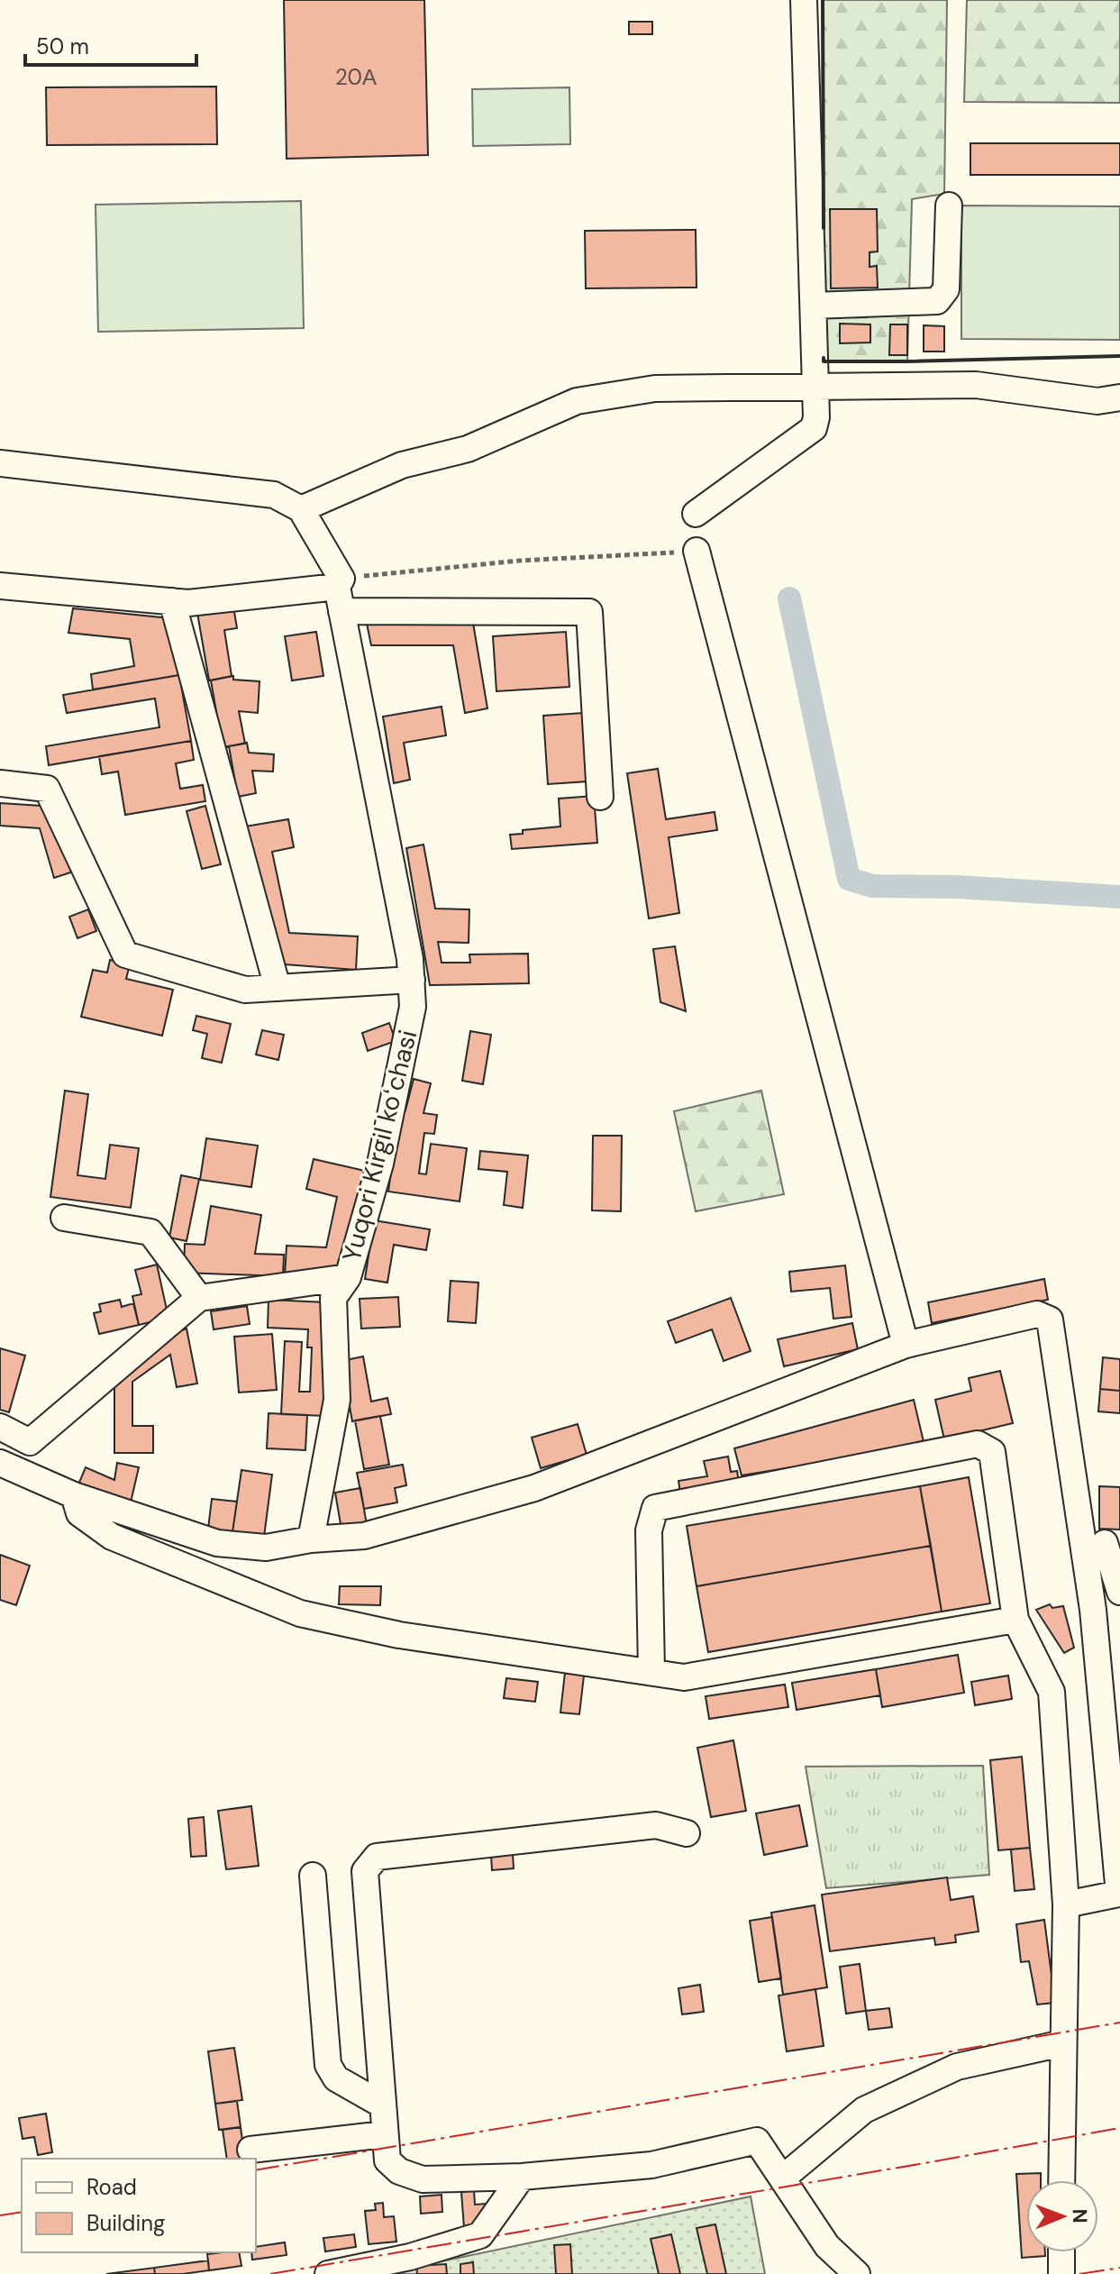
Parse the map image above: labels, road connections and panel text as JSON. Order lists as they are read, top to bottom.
{
  "streets": {
    "street": ["Yuqori Kirgil koʻchasi"]
  },
  "house_numbers": ["20А"],
  "legend": ["Road", "Building"],
  "scale_bar": "50 m",
  "north": "right"
}
